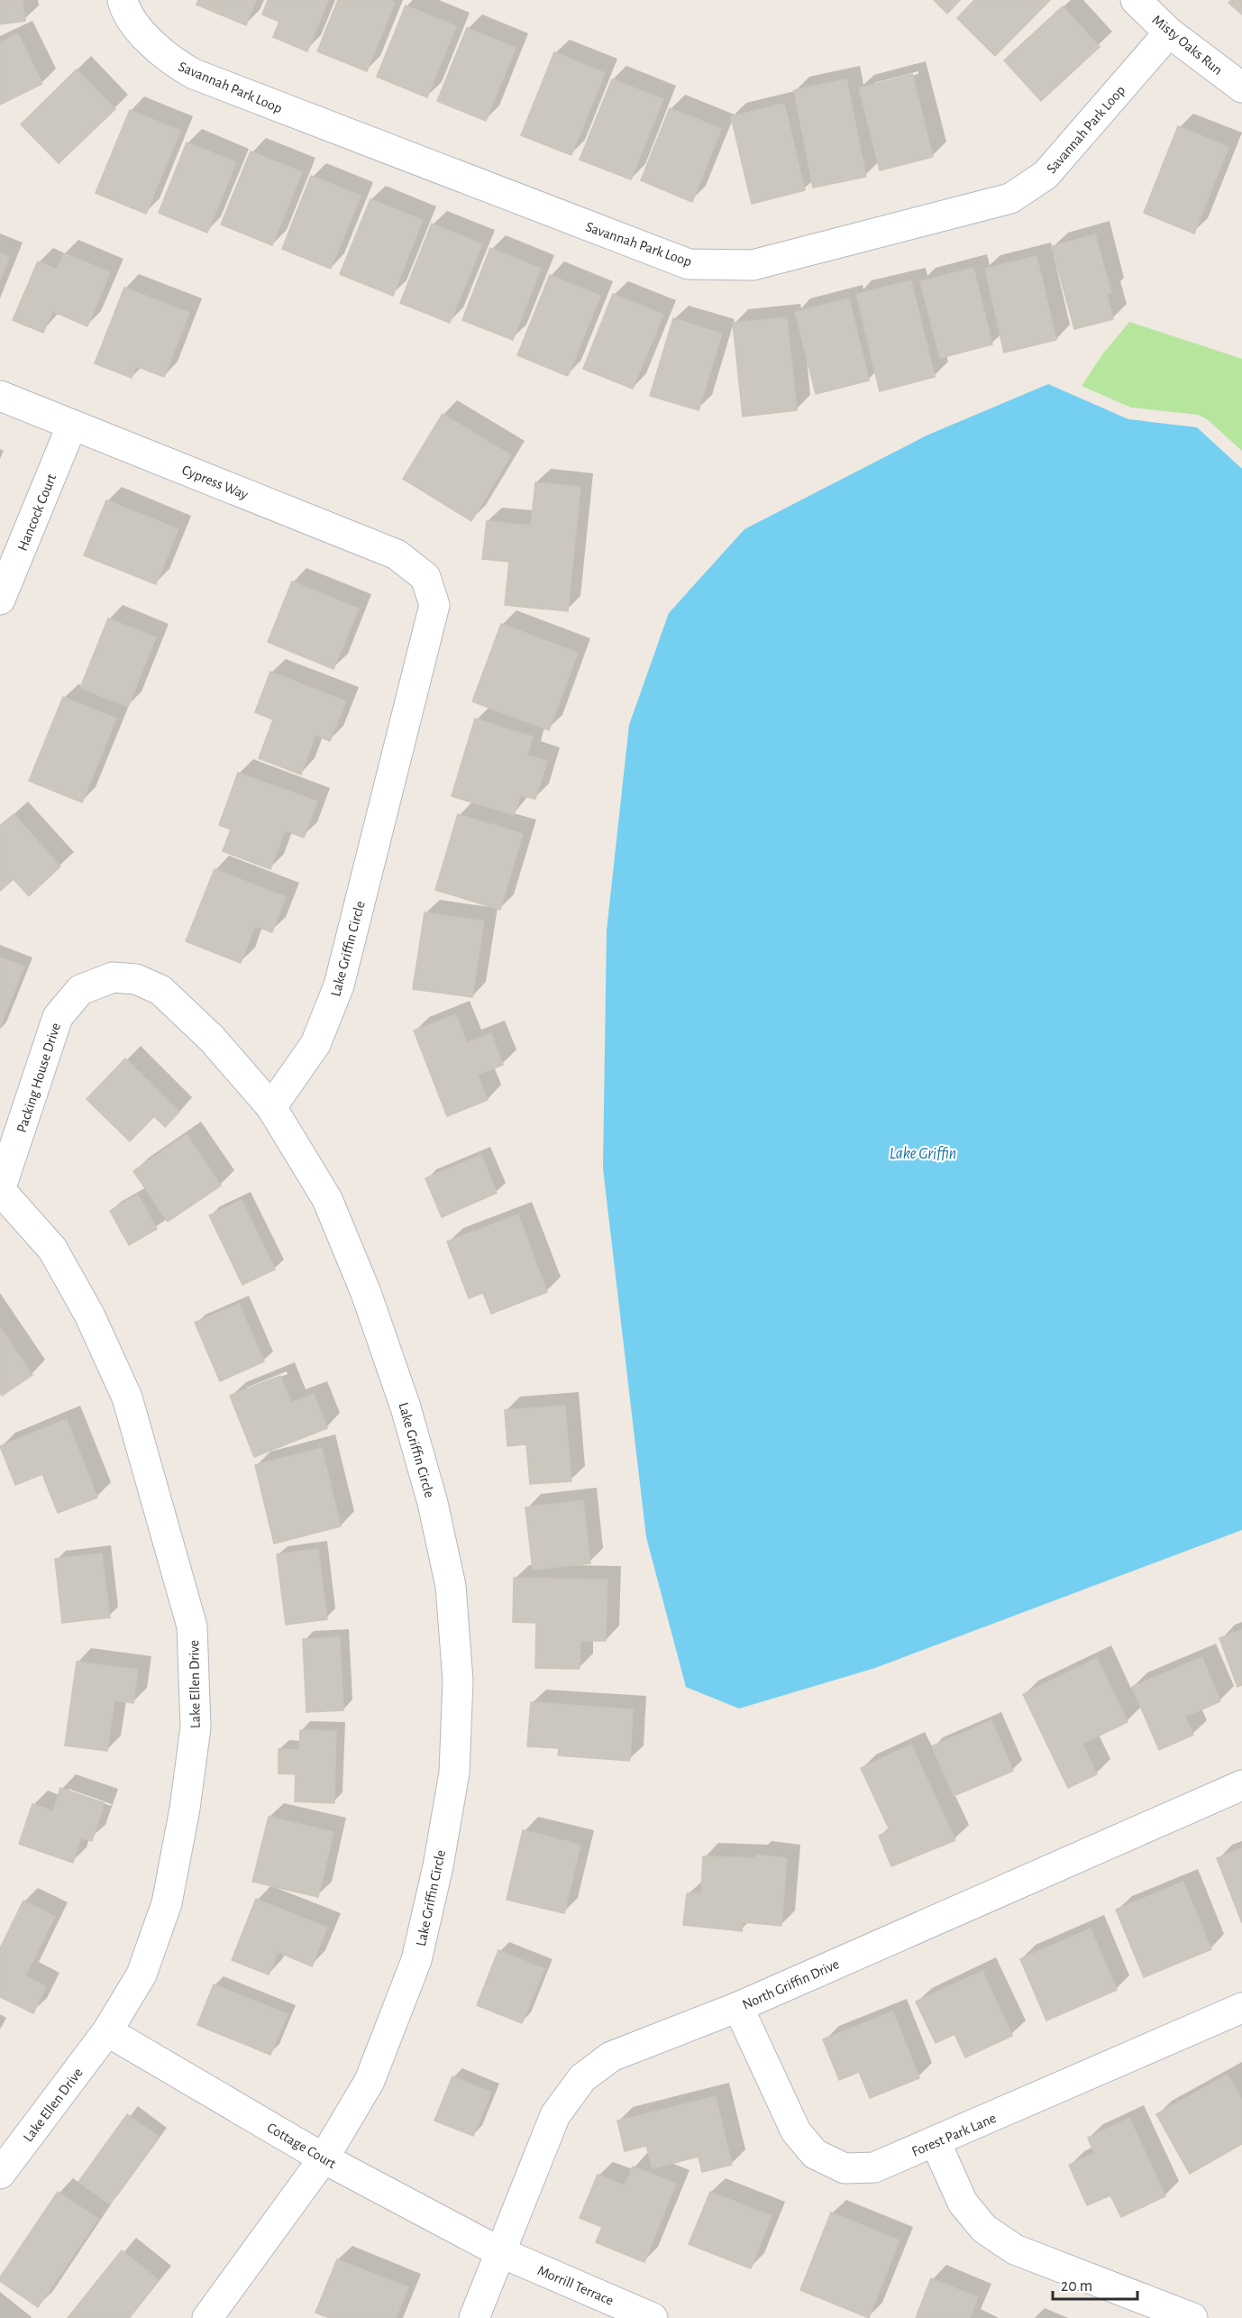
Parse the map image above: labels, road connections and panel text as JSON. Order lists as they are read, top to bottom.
{
  "streets": {
    "street": [
      "Misty Oaks Run",
      "Savannah Park Loop",
      "Cypress Way",
      "Hancock Court",
      "Lake Griffin Circle",
      "Packing House Drive",
      "Lake Ellen Drive",
      "North Griffin Drive",
      "Forest Park Lane",
      "Cottage Court",
      "Morrill Terrace"
    ]
  },
  "crossings": [
    ["Misty Oaks Run", "Savannah Park Loop"],
    ["Cypress Way", "Hancock Court"],
    ["Cypress Way", "Lake Griffin Circle"],
    ["Lake Griffin Circle", "Packing House Drive"],
    ["Lake Griffin Circle", "Cottage Court"],
    ["Packing House Drive", "Lake Ellen Drive"],
    ["Lake Ellen Drive", "Cottage Court"],
    ["North Griffin Drive", "Forest Park Lane"],
    ["North Griffin Drive", "Cottage Court"],
    ["North Griffin Drive", "Morrill Terrace"],
    ["Cottage Court", "Morrill Terrace"]
  ],
  "water": ["Lake Griffin"],
  "scale_bar": "20 m"
}
